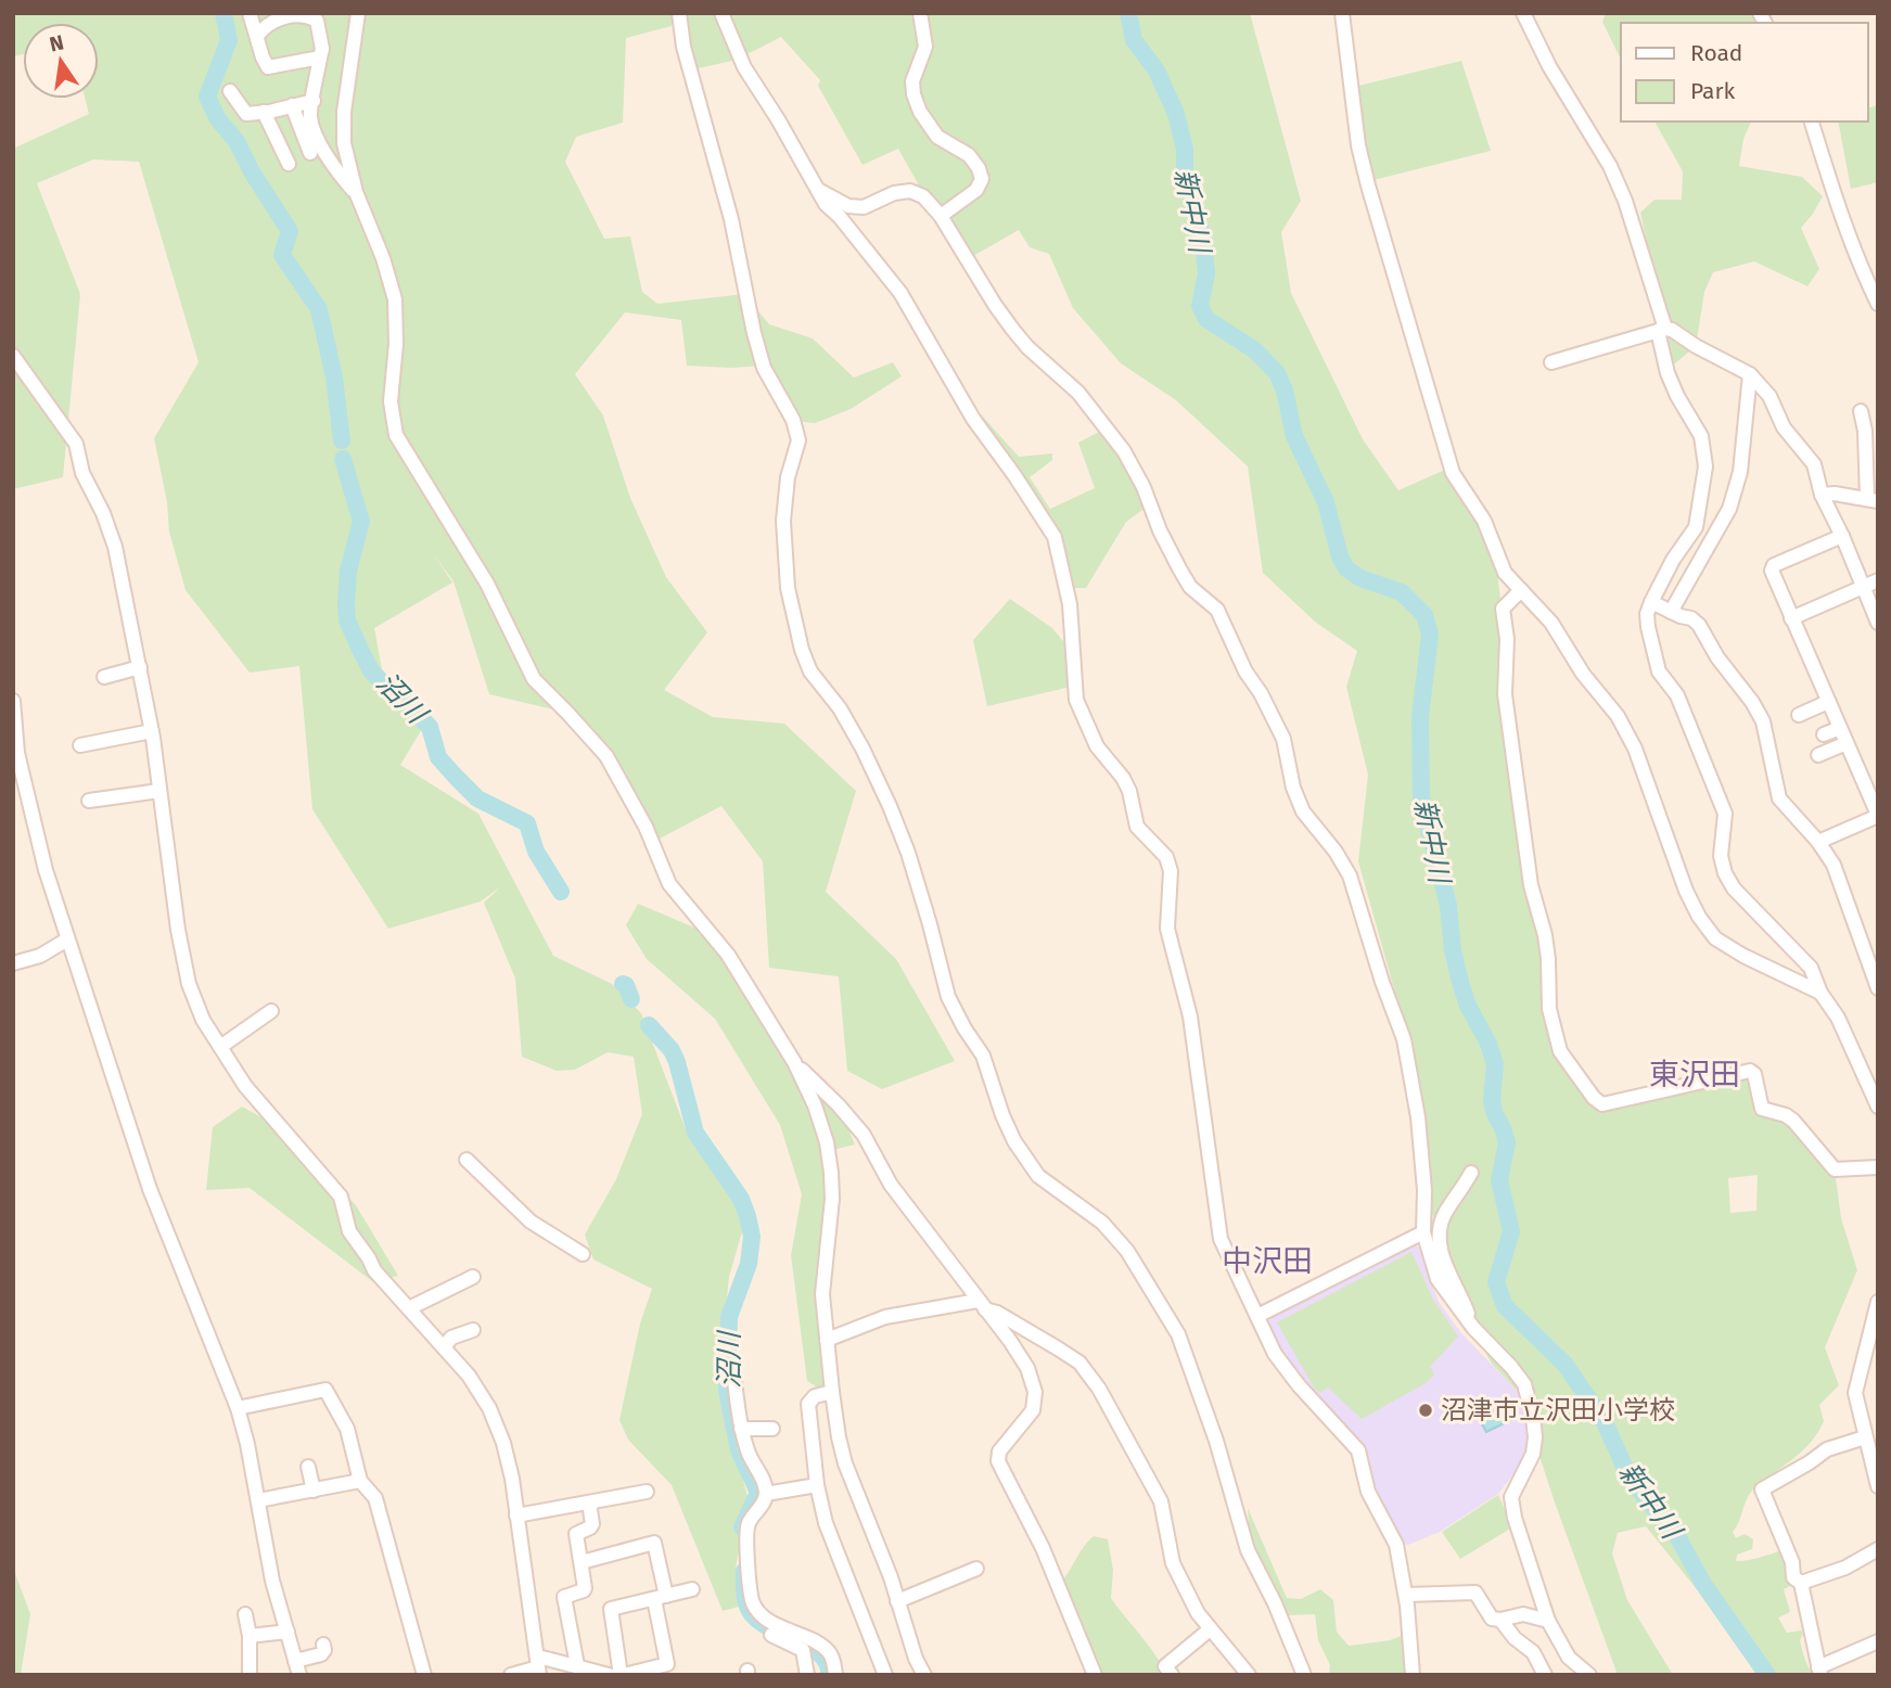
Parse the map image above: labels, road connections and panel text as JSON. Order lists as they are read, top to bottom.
{
  "districts": ["東沢田", "中沢田"],
  "water": ["新中川", "沼川"],
  "places": ["沼津市立沢田小学校"],
  "legend": ["Road", "Park"],
  "north": "top"
}
